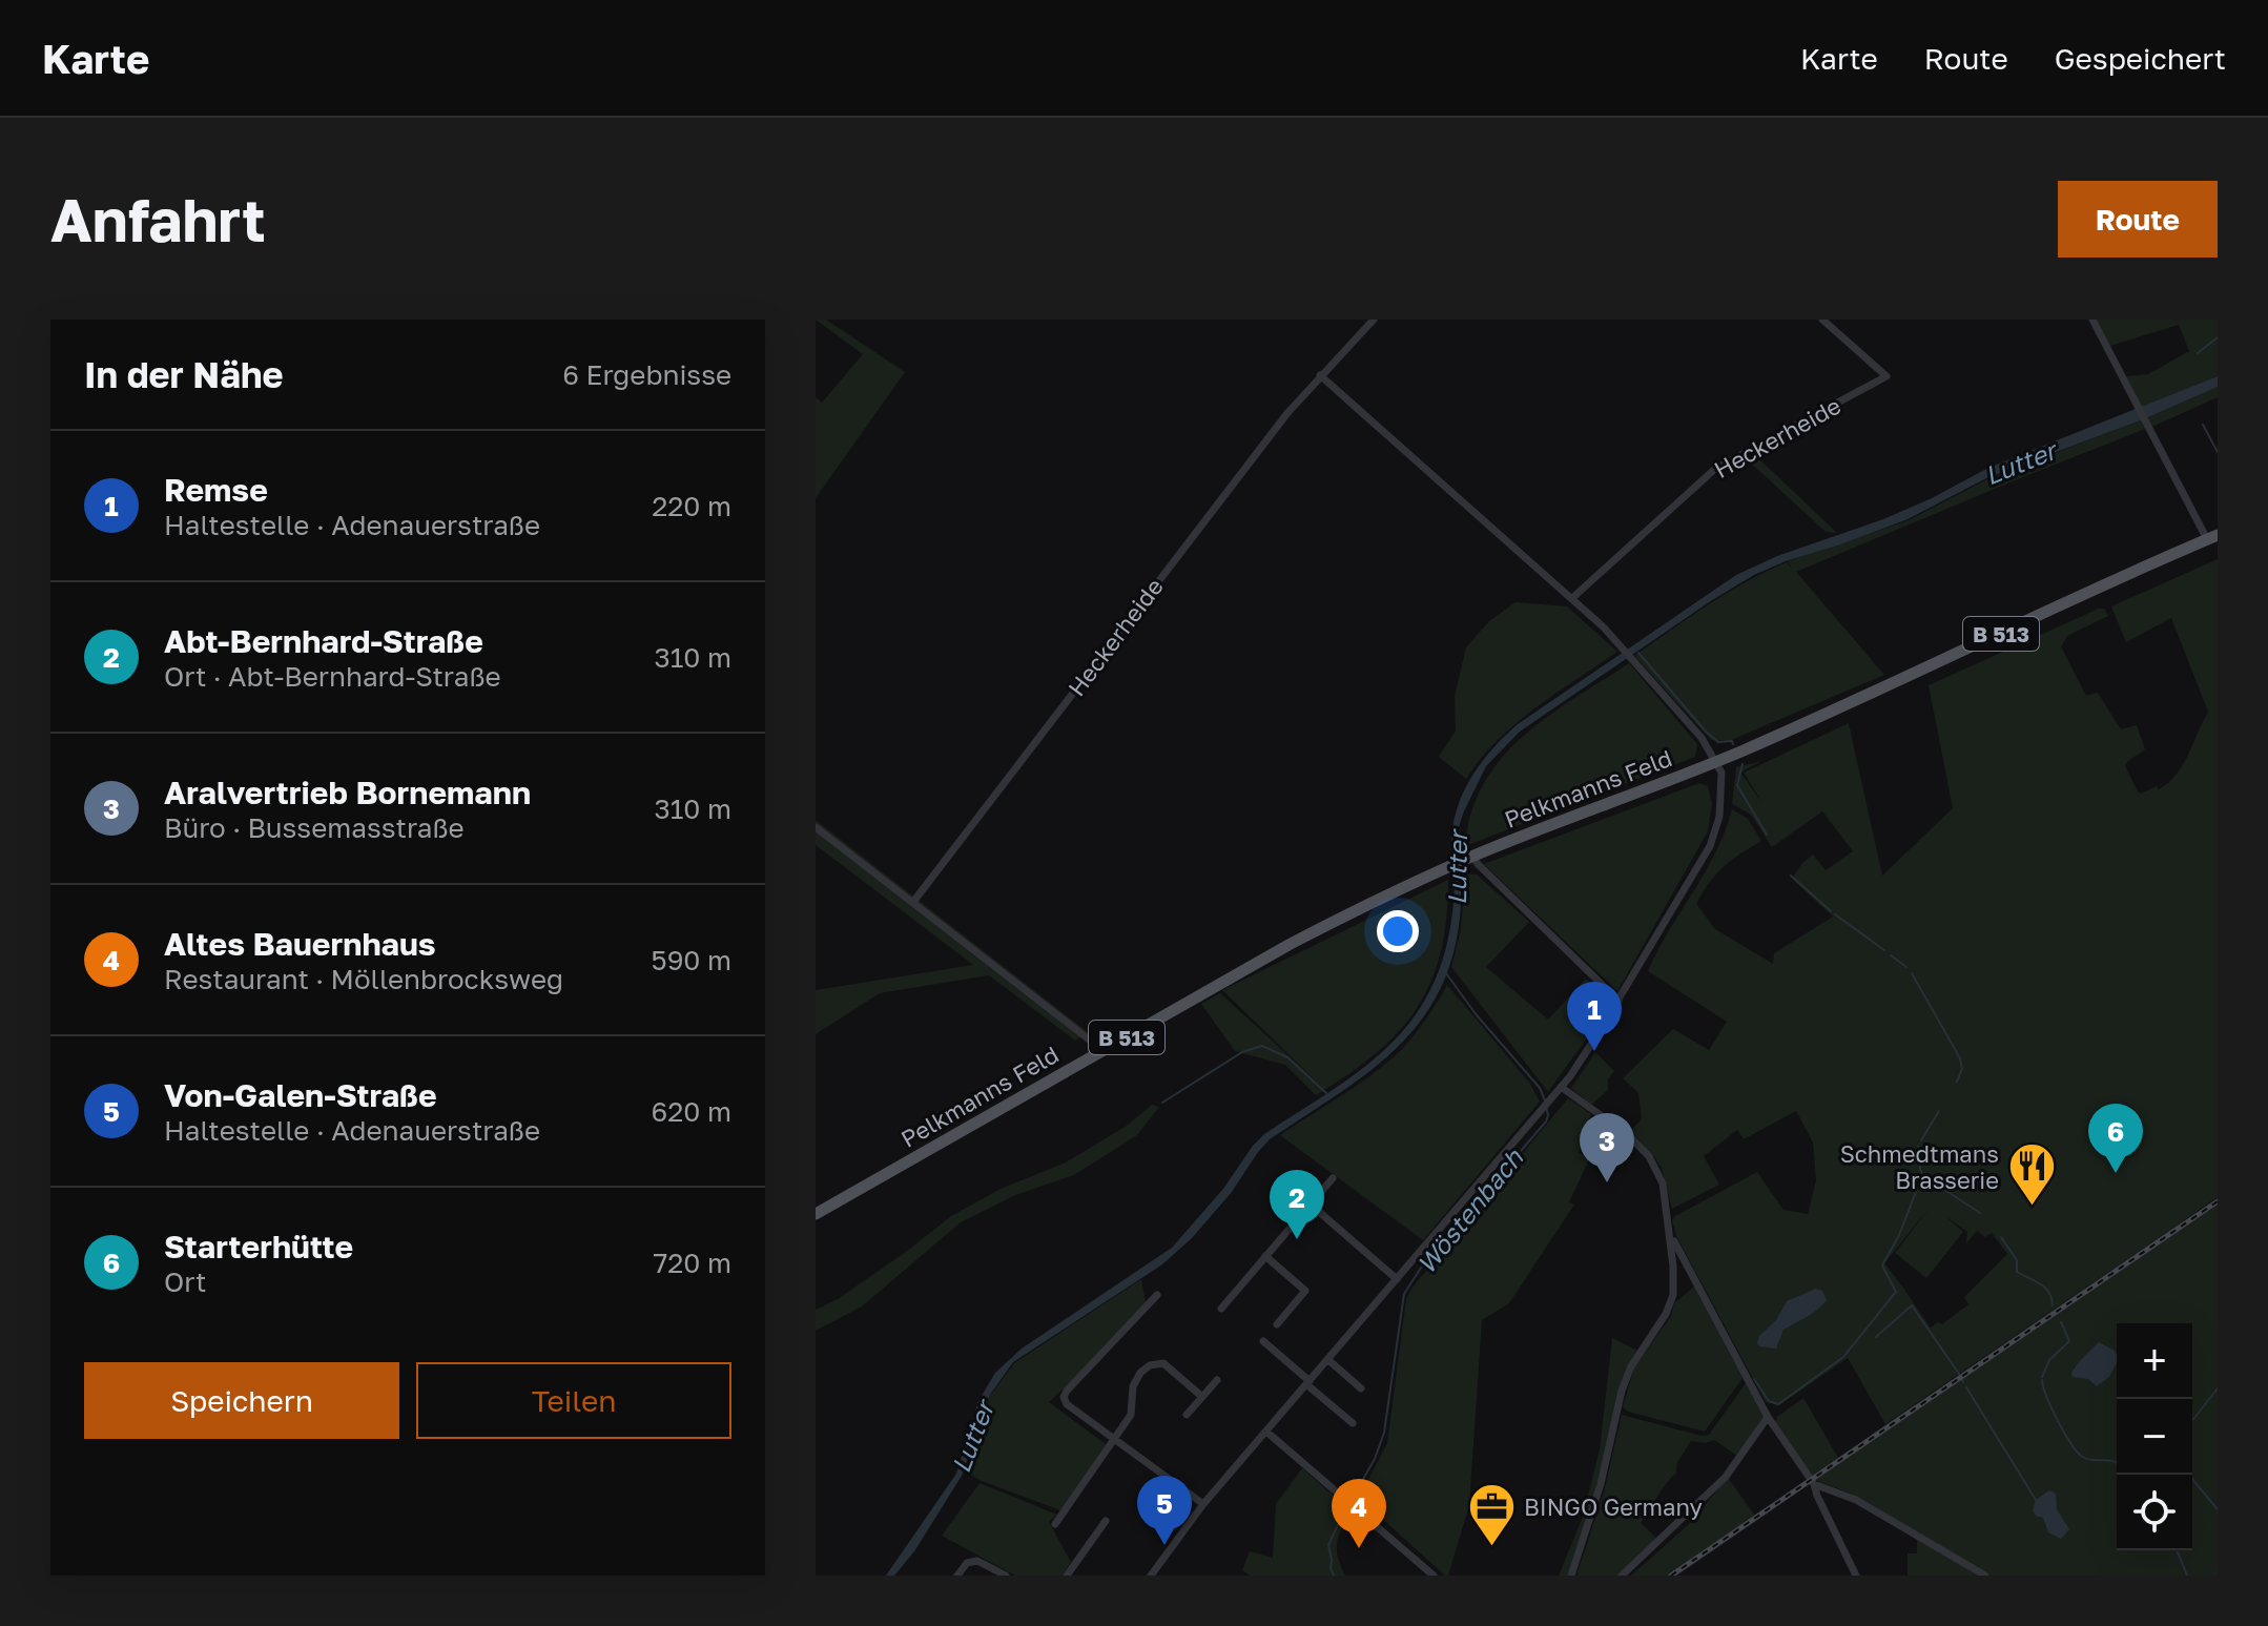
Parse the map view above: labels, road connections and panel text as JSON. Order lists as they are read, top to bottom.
{
  "streets": {
    "main road": ["B 513", "Pelkmanns Feld"],
    "street": ["Heckerheide"]
  },
  "water": ["Lutter", "Wöstenbach"],
  "places": {
    "restaurant": ["Schmedtmans Brasserie"],
    "office": ["BINGO Germany"]
  },
  "page": {
    "header": "Karte",
    "nav": ["Karte", "Route", "Gespeichert"],
    "buttons": [
      "Route",
      ["Speichern", "Teilen"]
    ],
    "title": "Anfahrt",
    "heading": ["In der Nähe", "6 Ergebnisse"],
    "list": [
      {
        "mark": "1",
        "name": "Remse",
        "note": "Haltestelle · Adenauerstraße",
        "value": "220 m"
      },
      {
        "mark": "2",
        "name": "Abt-Bernhard-Straße",
        "note": "Ort · Abt-Bernhard-Straße",
        "value": "310 m"
      },
      {
        "mark": "3",
        "name": "Aralvertrieb Bornemann",
        "note": "Büro · Bussemasstraße",
        "value": "310 m"
      },
      {
        "mark": "4",
        "name": "Altes Bauernhaus",
        "note": "Restaurant · Möllenbrocksweg",
        "value": "590 m"
      },
      {
        "mark": "5",
        "name": "Von-Galen-Straße",
        "note": "Haltestelle · Adenauerstraße",
        "value": "620 m"
      },
      {
        "mark": "6",
        "name": "Starterhütte",
        "note": "Ort",
        "value": "720 m"
      }
    ],
    "pins": [
      "1",
      "6",
      "3",
      "2",
      "5",
      "4"
    ],
    "map_buttons": ["+", "−"]
  }
}
